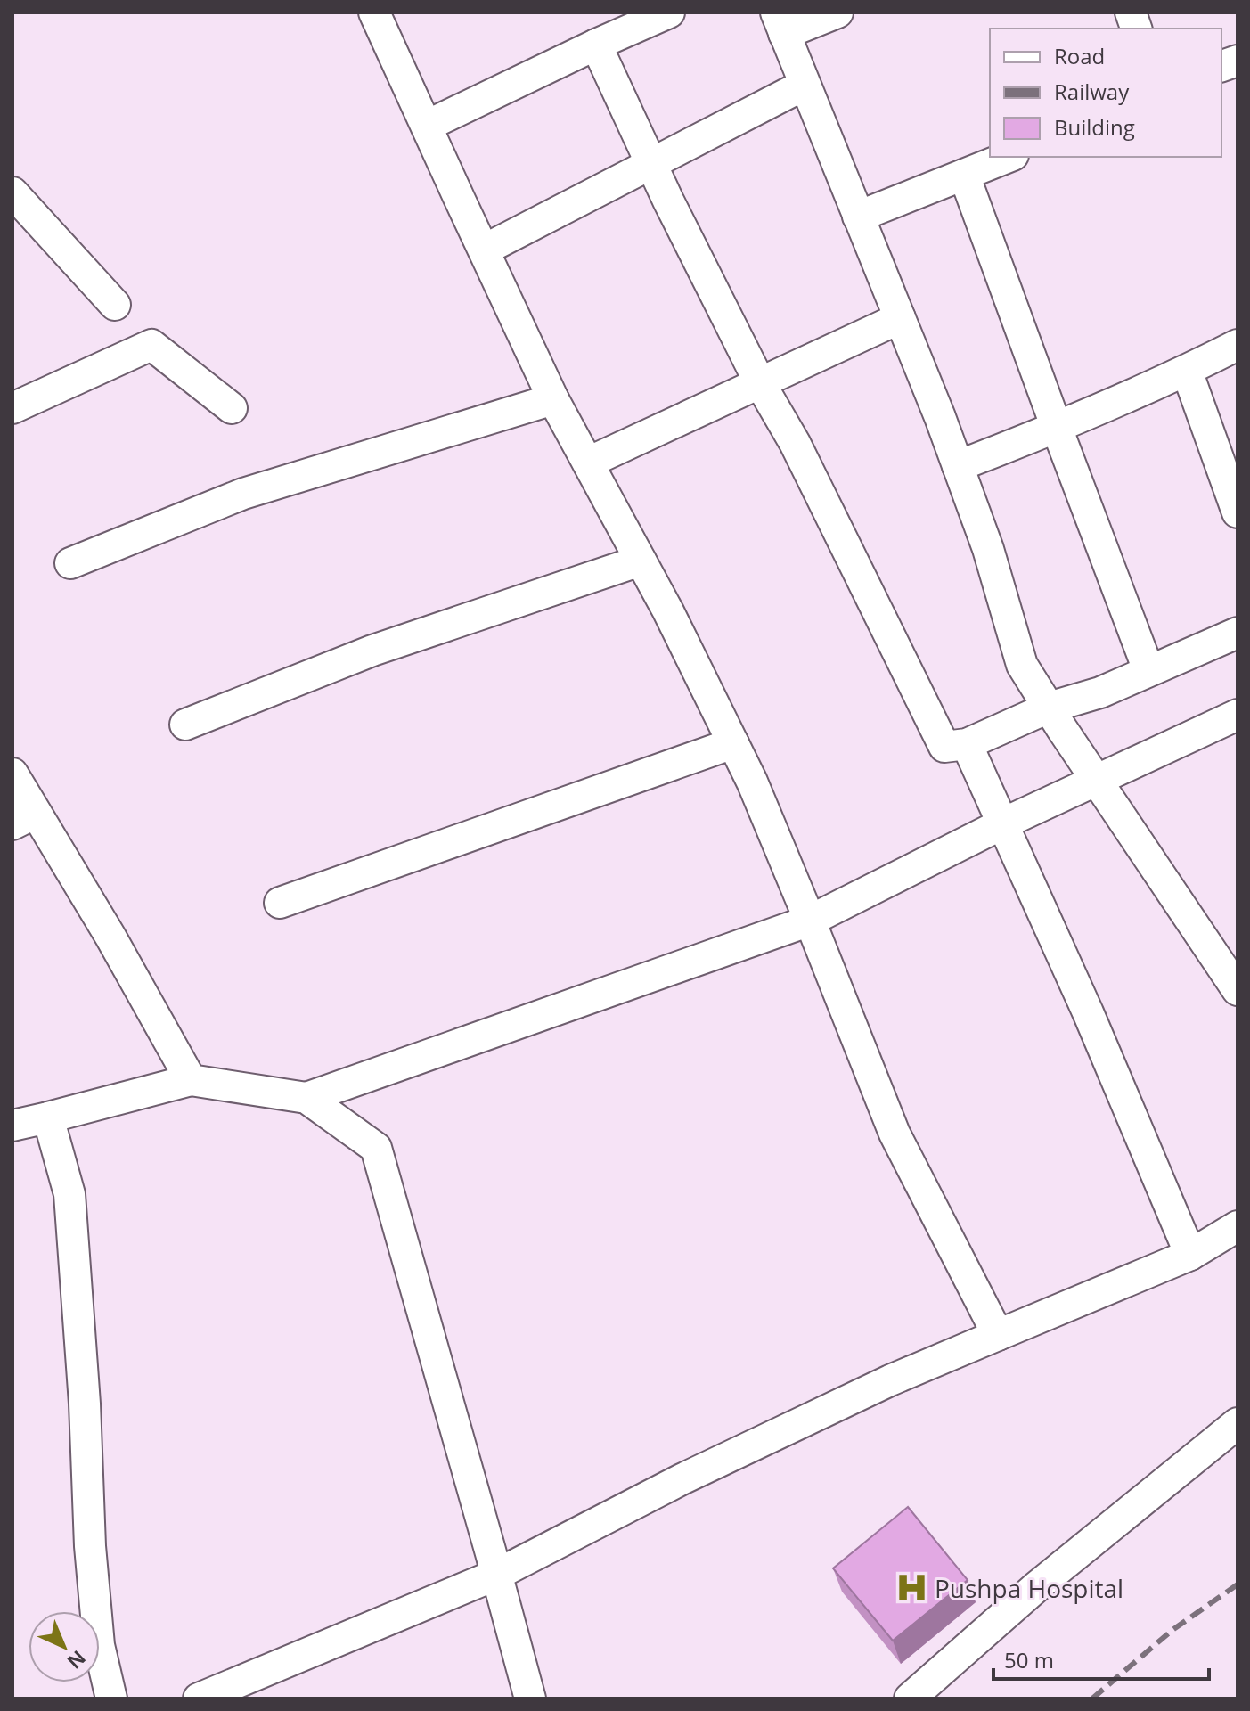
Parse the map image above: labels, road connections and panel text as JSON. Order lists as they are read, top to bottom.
{
  "places": {
    "hospital": ["Pushpa Hospital"]
  },
  "legend": ["Road", "Railway", "Building"],
  "scale_bar": "50 m",
  "north": "bottom right"
}
